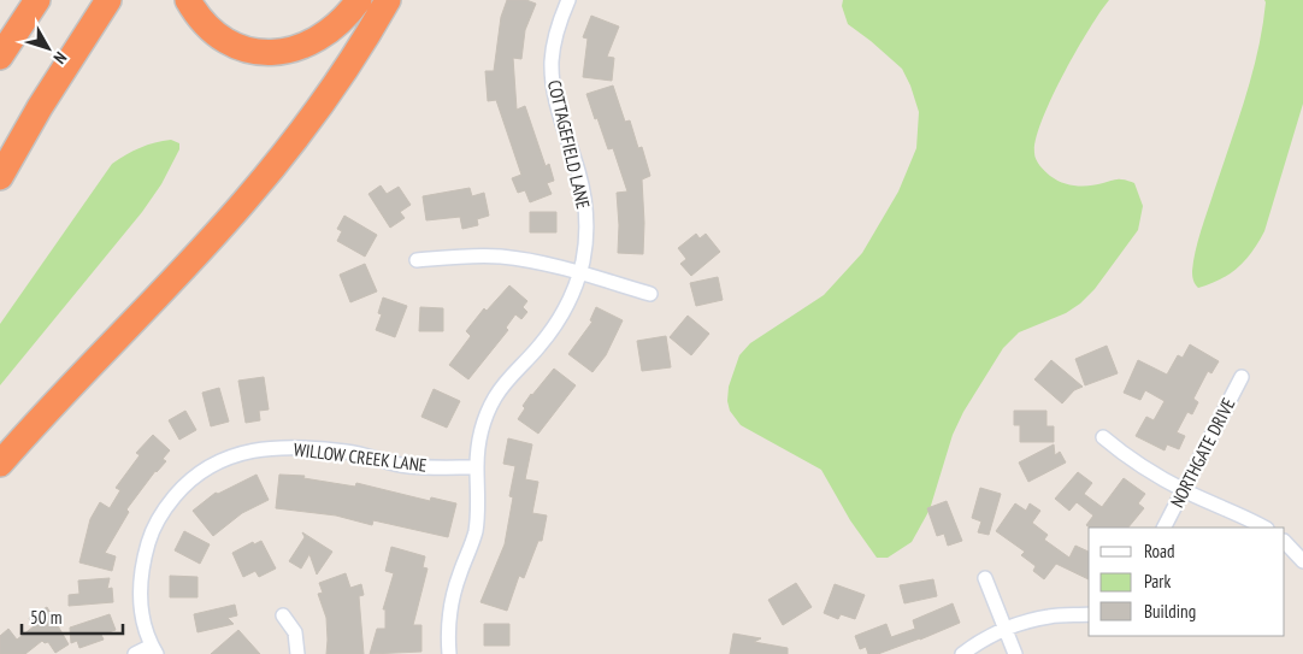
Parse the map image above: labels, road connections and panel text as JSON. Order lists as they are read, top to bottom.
{
  "streets": {
    "street": ["COTTAGEFIELD LANE", "NORTHGATE DRIVE", "WILLOW CREEK LANE"]
  },
  "crossings": [
    ["COTTAGEFIELD LANE", "WILLOW CREEK LANE"]
  ],
  "legend": ["Road", "Park", "Building"],
  "scale_bar": "50 m",
  "north": "bottom right"
}
